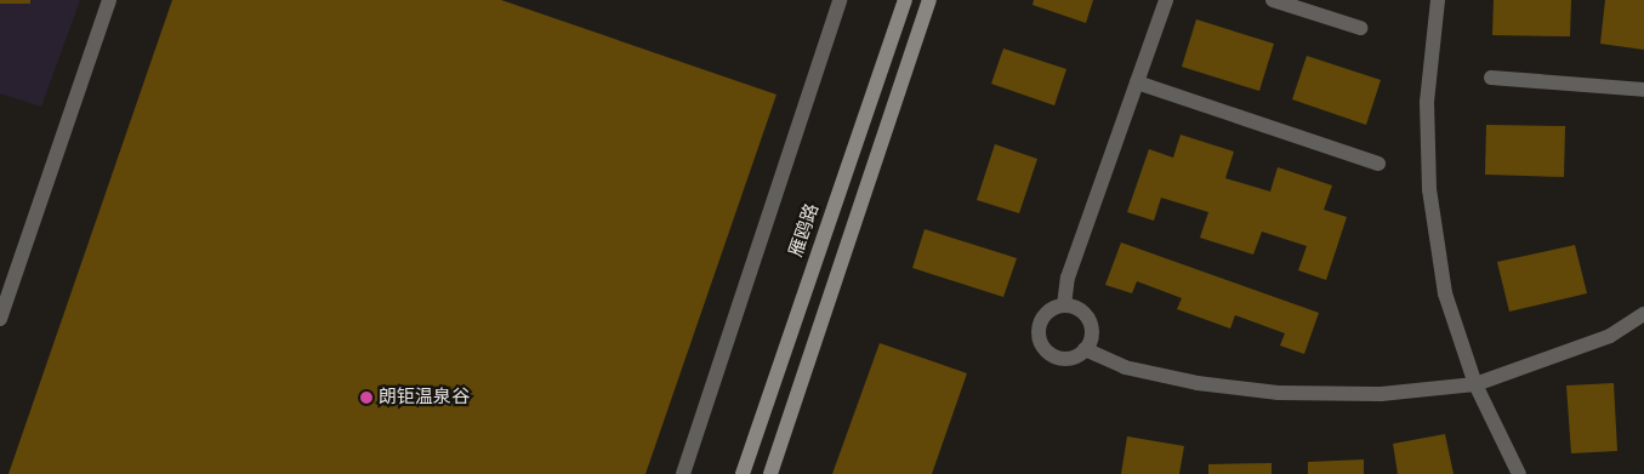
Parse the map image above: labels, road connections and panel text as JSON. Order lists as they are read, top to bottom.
{
  "streets": {
    "street": ["雁鸥路"]
  },
  "places": ["朗钜温泉谷"]
}
